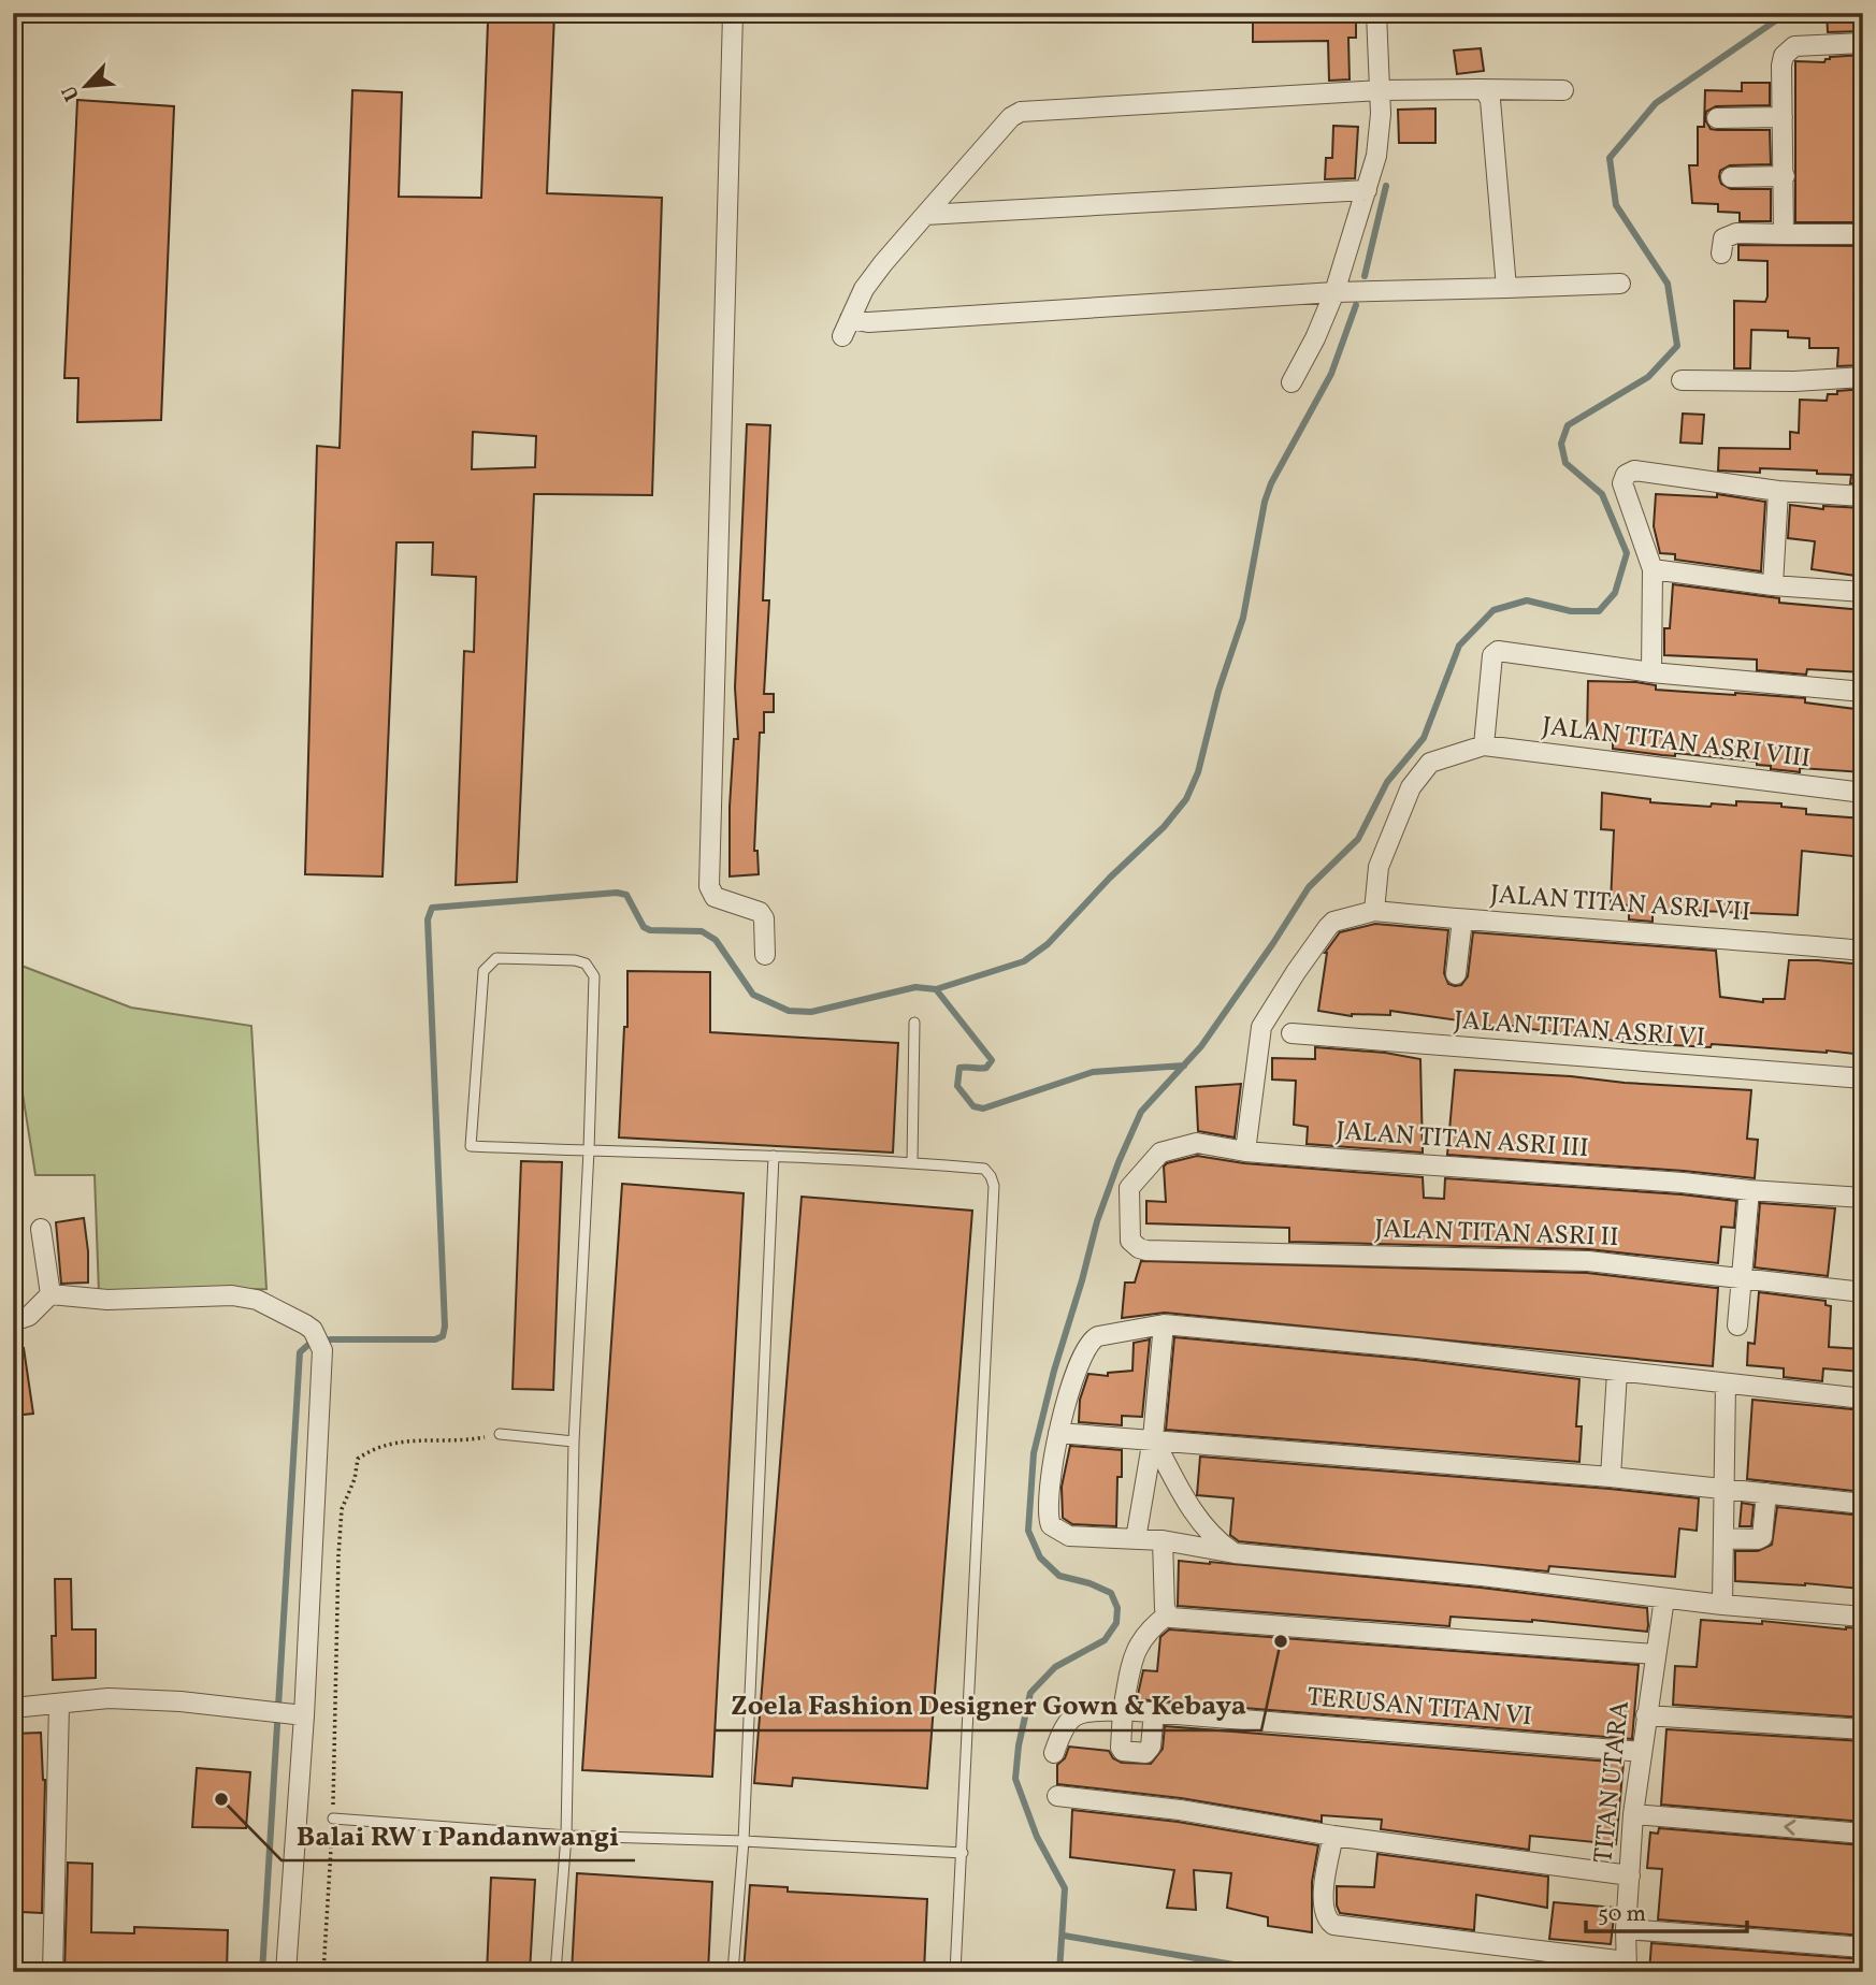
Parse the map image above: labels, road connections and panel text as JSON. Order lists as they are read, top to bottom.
{
  "streets": {
    "street": [
      "JALAN TITAN ASRI VIII",
      "JALAN TITAN ASRI VII",
      "JALAN TITAN ASRI VI",
      "JALAN TITAN ASRI III",
      "JALAN TITAN ASRI II",
      "TERUSAN TITAN VI",
      "TITAN UTARA"
    ]
  },
  "crossings": [
    ["JALAN TITAN ASRI III", "JALAN TITAN ASRI II"],
    ["TERUSAN TITAN VI", "TITAN UTARA"]
  ],
  "places": ["Zoela Fashion Designer Gown & Kebaya", "Balai RW 1 Pandanwangi"],
  "scale_bar": "50 m",
  "north": "bottom left"
}
